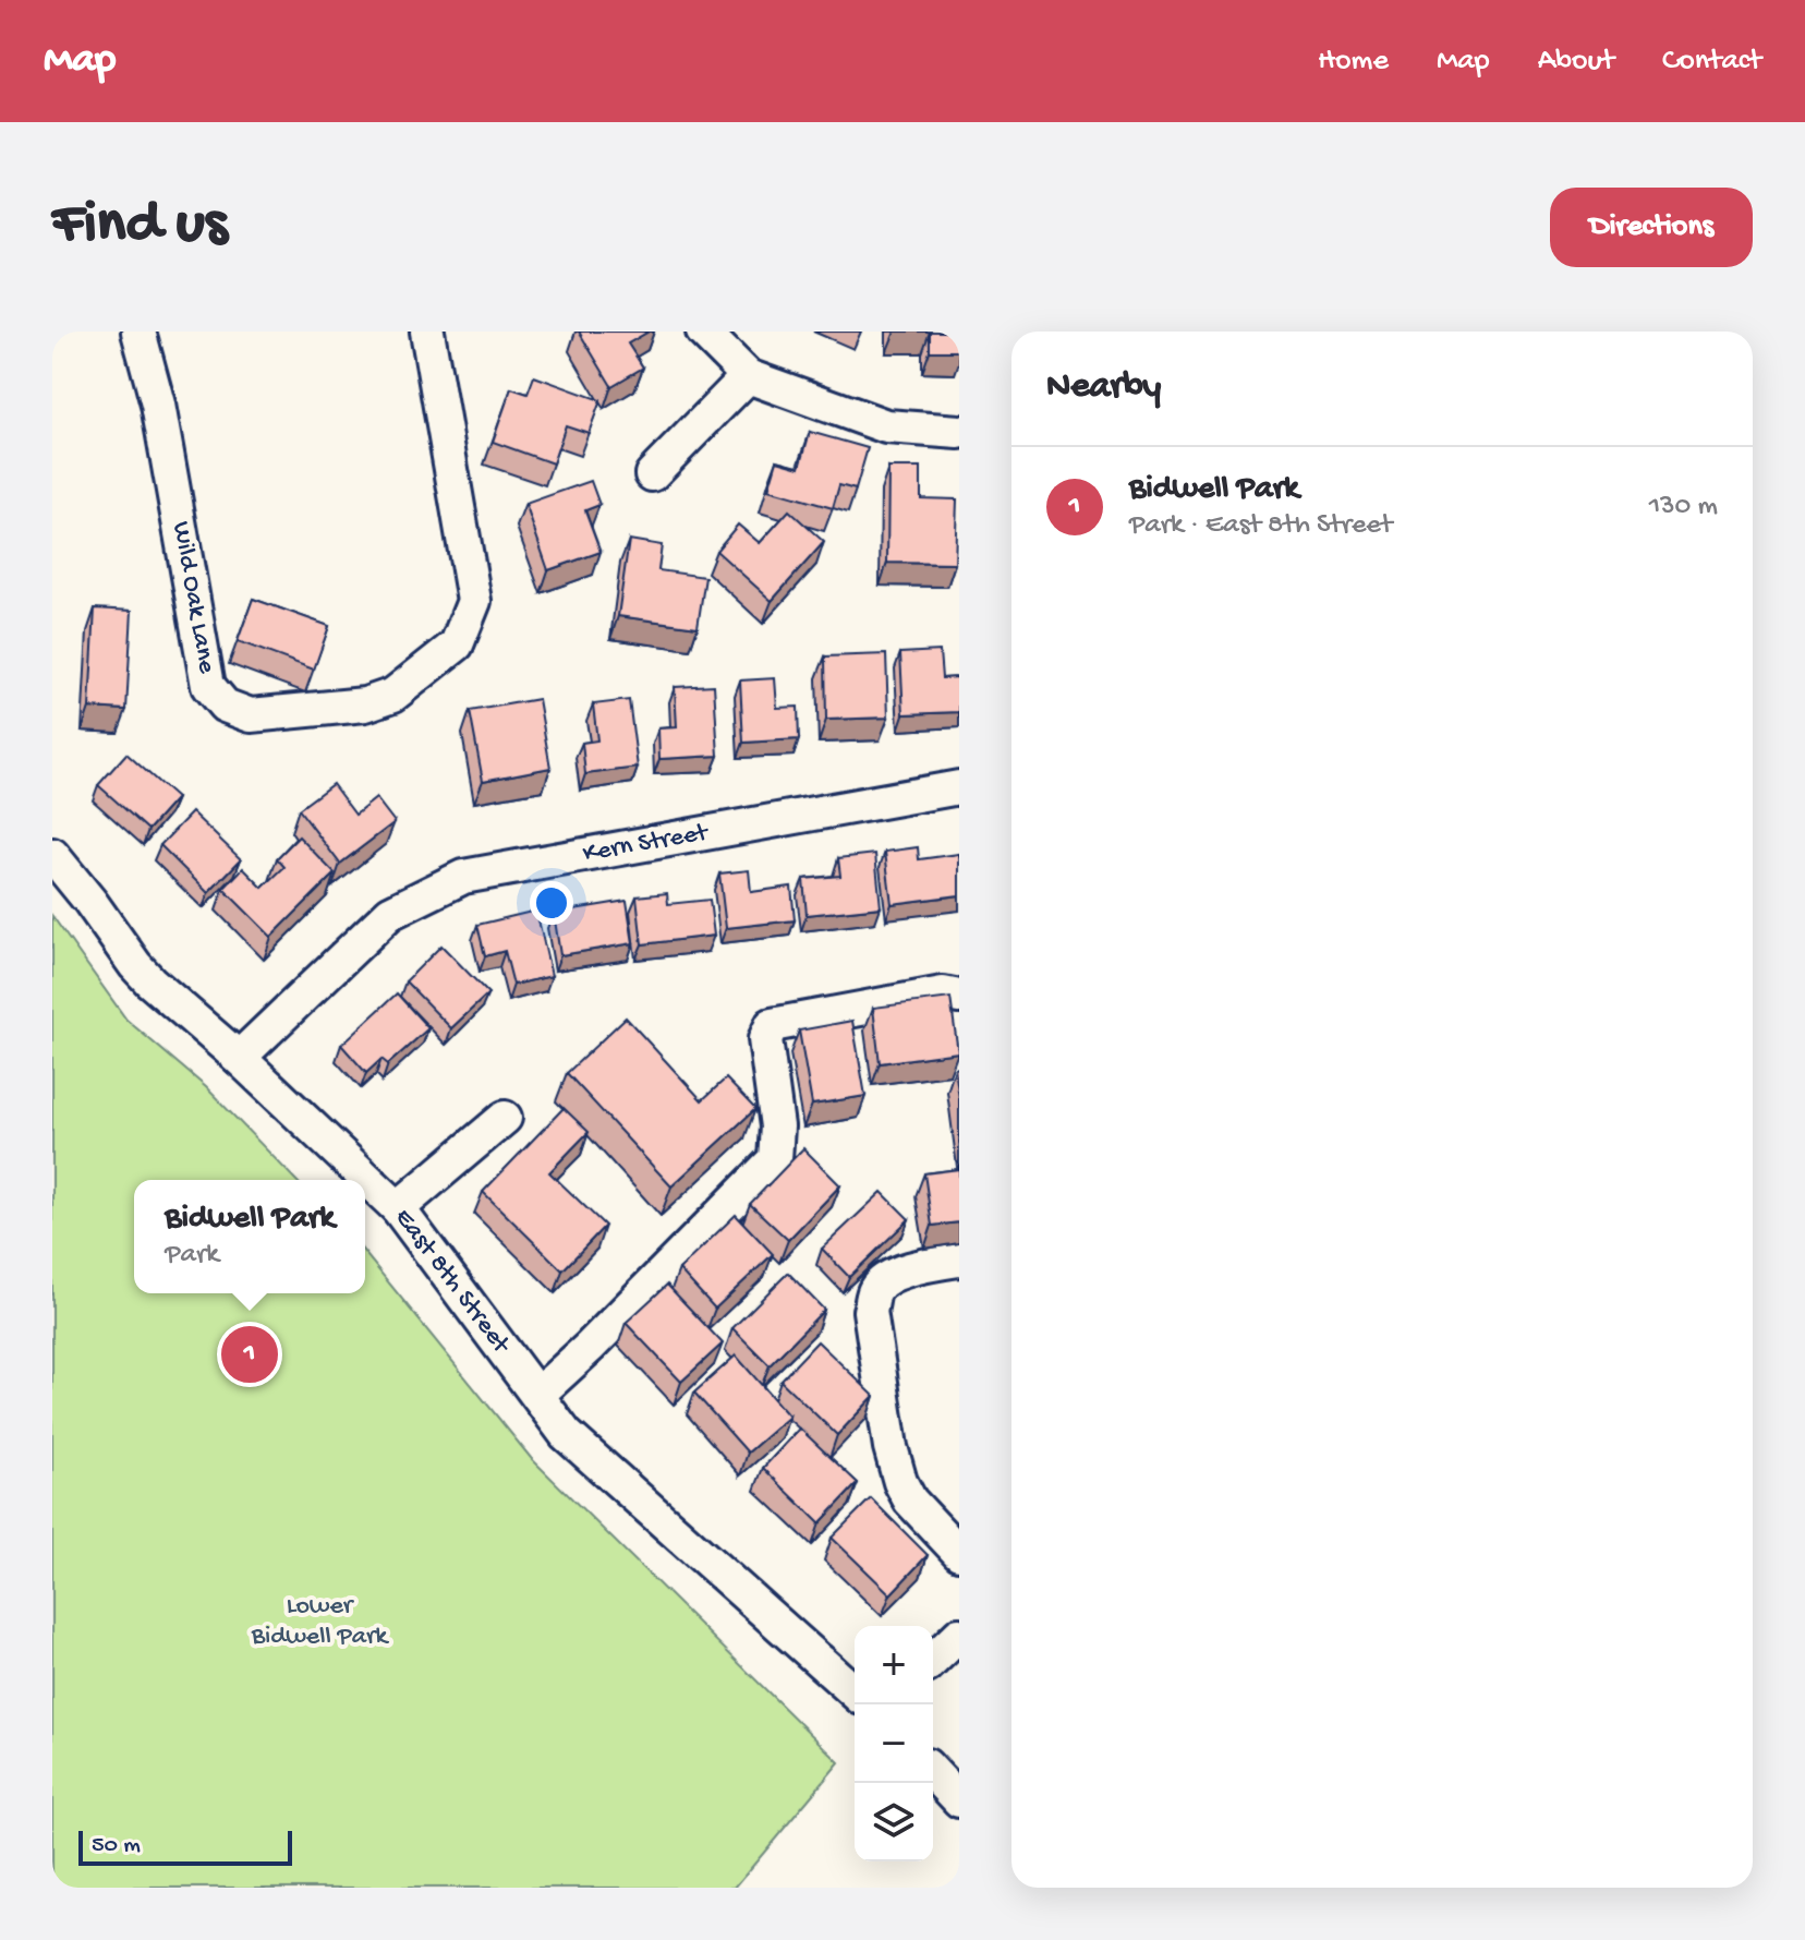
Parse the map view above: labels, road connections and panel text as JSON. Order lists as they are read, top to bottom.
{
  "streets": {
    "street": ["Wild Oak Lane", "Kern Street", "East 8th Street"]
  },
  "crossings": [
    ["Kern Street", "East 8th Street"]
  ],
  "parks": ["Lower Bidwell Park"],
  "scale_bar": "50 m",
  "page": {
    "header": "Map",
    "nav": [
      "Home",
      "Map",
      "About",
      "Contact"
    ],
    "buttons": "Directions",
    "title": "Find us",
    "heading": "Nearby",
    "list": [
      {
        "mark": "1",
        "name": "Bidwell Park",
        "note": "Park · East 8th Street",
        "value": "130 m"
      }
    ],
    "popup": ["Bidwell Park", "Park"],
    "pins": "1",
    "map_buttons": ["+", "−"],
    "scale": "50 m"
  }
}
